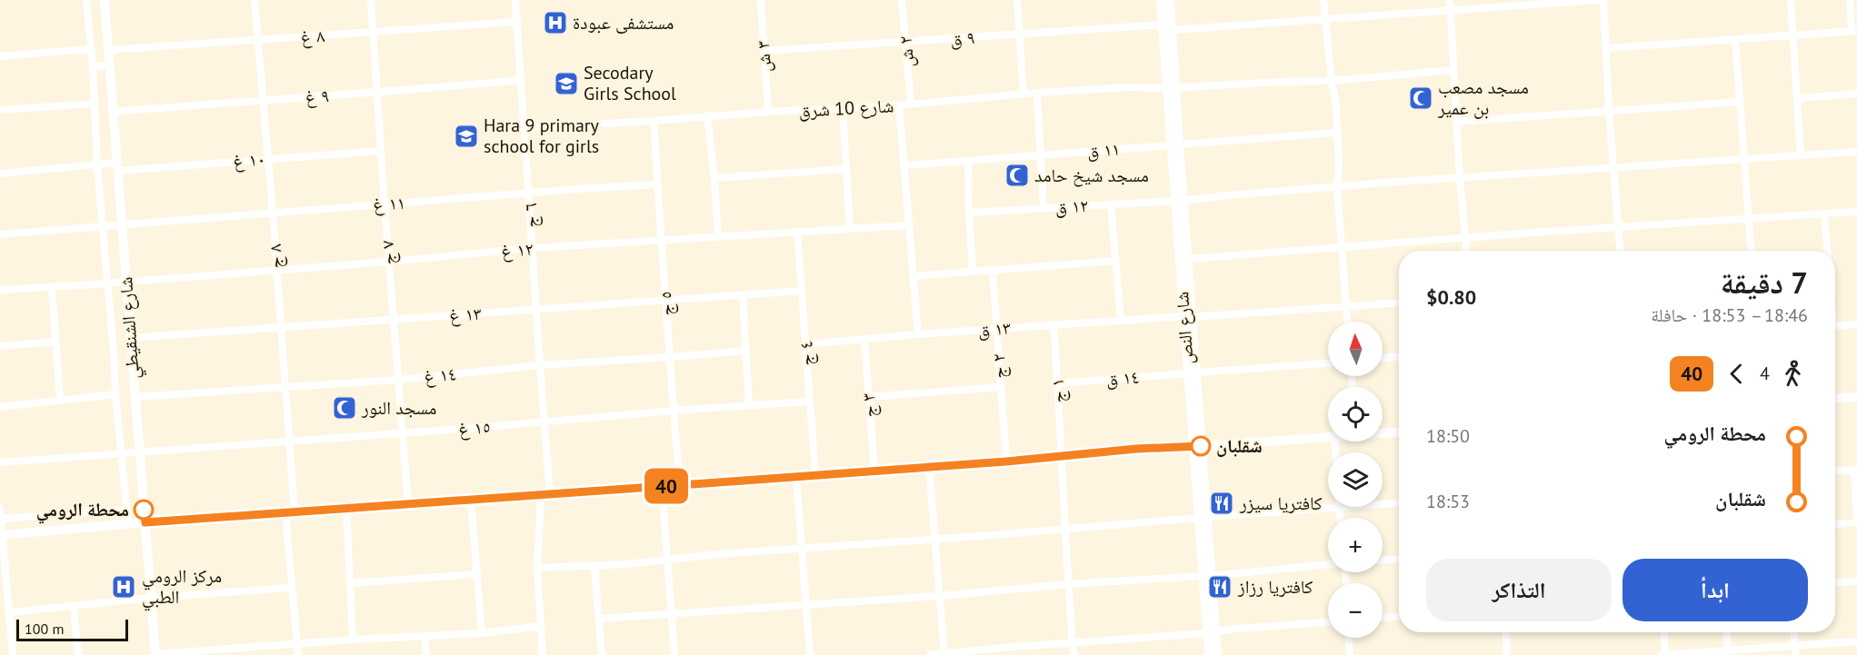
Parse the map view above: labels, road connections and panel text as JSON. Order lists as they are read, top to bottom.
{
  "streets": {
    "street": [
      "٨ غ",
      "٩ ق",
      "٢ ش",
      "٣ ش",
      "٩ غ",
      "شارع 10 شرق",
      "١١ ق",
      "١٠ غ",
      "١١ غ",
      "١٢ ق",
      "٦ ج",
      "١٢ غ",
      "٧ ج",
      "٨ ج",
      "٥ ج",
      "١٣ غ",
      "شارع الشنقيطي",
      "شارع النص",
      "١٣ ق",
      "٤ ج",
      "٢ ج",
      "١٤ غ",
      "١٤ ق",
      "١ ج",
      "٣ ج",
      "١٥ غ"
    ]
  },
  "crossings": [
    ["٨ غ", "٦ ج"],
    ["٨ غ", "٧ ج"],
    ["٨ غ", "٨ ج"],
    ["٨ غ", "شارع الشنقيطي"],
    ["٩ ق", "٢ ش"],
    ["٩ ق", "٣ ش"],
    ["٩ ق", "شارع النص"],
    ["٢ ش", "شارع 10 شرق"],
    ["٣ ش", "شارع 10 شرق"],
    ["٩ غ", "٦ ج"],
    ["٩ غ", "٧ ج"],
    ["٩ غ", "٨ ج"],
    ["٩ غ", "شارع الشنقيطي"],
    ["شارع 10 شرق", "٦ ج"],
    ["شارع 10 شرق", "٥ ج"],
    ["شارع 10 شرق", "شارع النص"],
    ["١١ ق", "شارع النص"],
    ["١٠ غ", "٧ ج"],
    ["١٠ غ", "٨ ج"],
    ["١٠ غ", "شارع الشنقيطي"],
    ["١١ غ", "٦ ج"],
    ["١١ غ", "٧ ج"],
    ["١١ غ", "٨ ج"],
    ["١١ غ", "٥ ج"],
    ["١١ غ", "شارع الشنقيطي"],
    ["١٢ ق", "شارع النص"],
    ["٦ ج", "١٢ غ"],
    ["٦ ج", "١٣ غ"],
    ["٦ ج", "١٤ غ"],
    ["٦ ج", "١٥ غ"],
    ["١٢ غ", "٧ ج"],
    ["١٢ غ", "٨ ج"],
    ["١٢ غ", "٥ ج"],
    ["١٢ غ", "شارع الشنقيطي"],
    ["١٢ غ", "٤ ج"],
    ["٧ ج", "١٣ غ"],
    ["٧ ج", "١٤ غ"],
    ["٧ ج", "١٥ غ"],
    ["٨ ج", "١٣ غ"],
    ["٨ ج", "١٤ غ"],
    ["٨ ج", "١٥ غ"],
    ["٥ ج", "١٣ غ"],
    ["٥ ج", "١٤ غ"],
    ["٥ ج", "١٥ غ"],
    ["١٣ غ", "شارع الشنقيطي"],
    ["١٣ غ", "٤ ج"],
    ["شارع الشنقيطي", "١٤ غ"],
    ["شارع الشنقيطي", "١٥ غ"],
    ["شارع النص", "١٣ ق"],
    ["شارع النص", "١٤ ق"],
    ["١٣ ق", "٤ ج"],
    ["١٣ ق", "٢ ج"],
    ["١٣ ق", "١ ج"],
    ["١٣ ق", "٣ ج"],
    ["٤ ج", "١٥ غ"],
    ["١٤ ق", "١ ج"]
  ],
  "places": {
    "hospital": ["مستشفى عبودة", "مركز الرومي الطبي"],
    "school or university": ["Secodary Girls School", "Hara 9 primary school for girls"],
    "mosque": ["مسجد مصعب بن عمير", "مسجد شيخ حامد", "مسجد النور"],
    "other": ["شقلبان", "محطة الرومي"],
    "restaurant": ["كافتريا سيزر", "كافتريا رزاز"]
  },
  "lines": ["bus line 40"],
  "scale_bar": "100 m",
  "north": "top",
  "page": {
    "on_map": "40",
    "heading": ["7 دقيقة", "18:46 – 18:53 · حافلة", "$0.80"],
    "map_buttons": ["+", "−"],
    "legs": ["4", "40"],
    "list": [
      {
        "name": "محطة الرومي",
        "value": "18:50"
      },
      {
        "name": "شقلبان",
        "value": "18:53"
      }
    ],
    "buttons": ["ابدأ", "التذاكر"],
    "scale": "100 m"
  }
}
